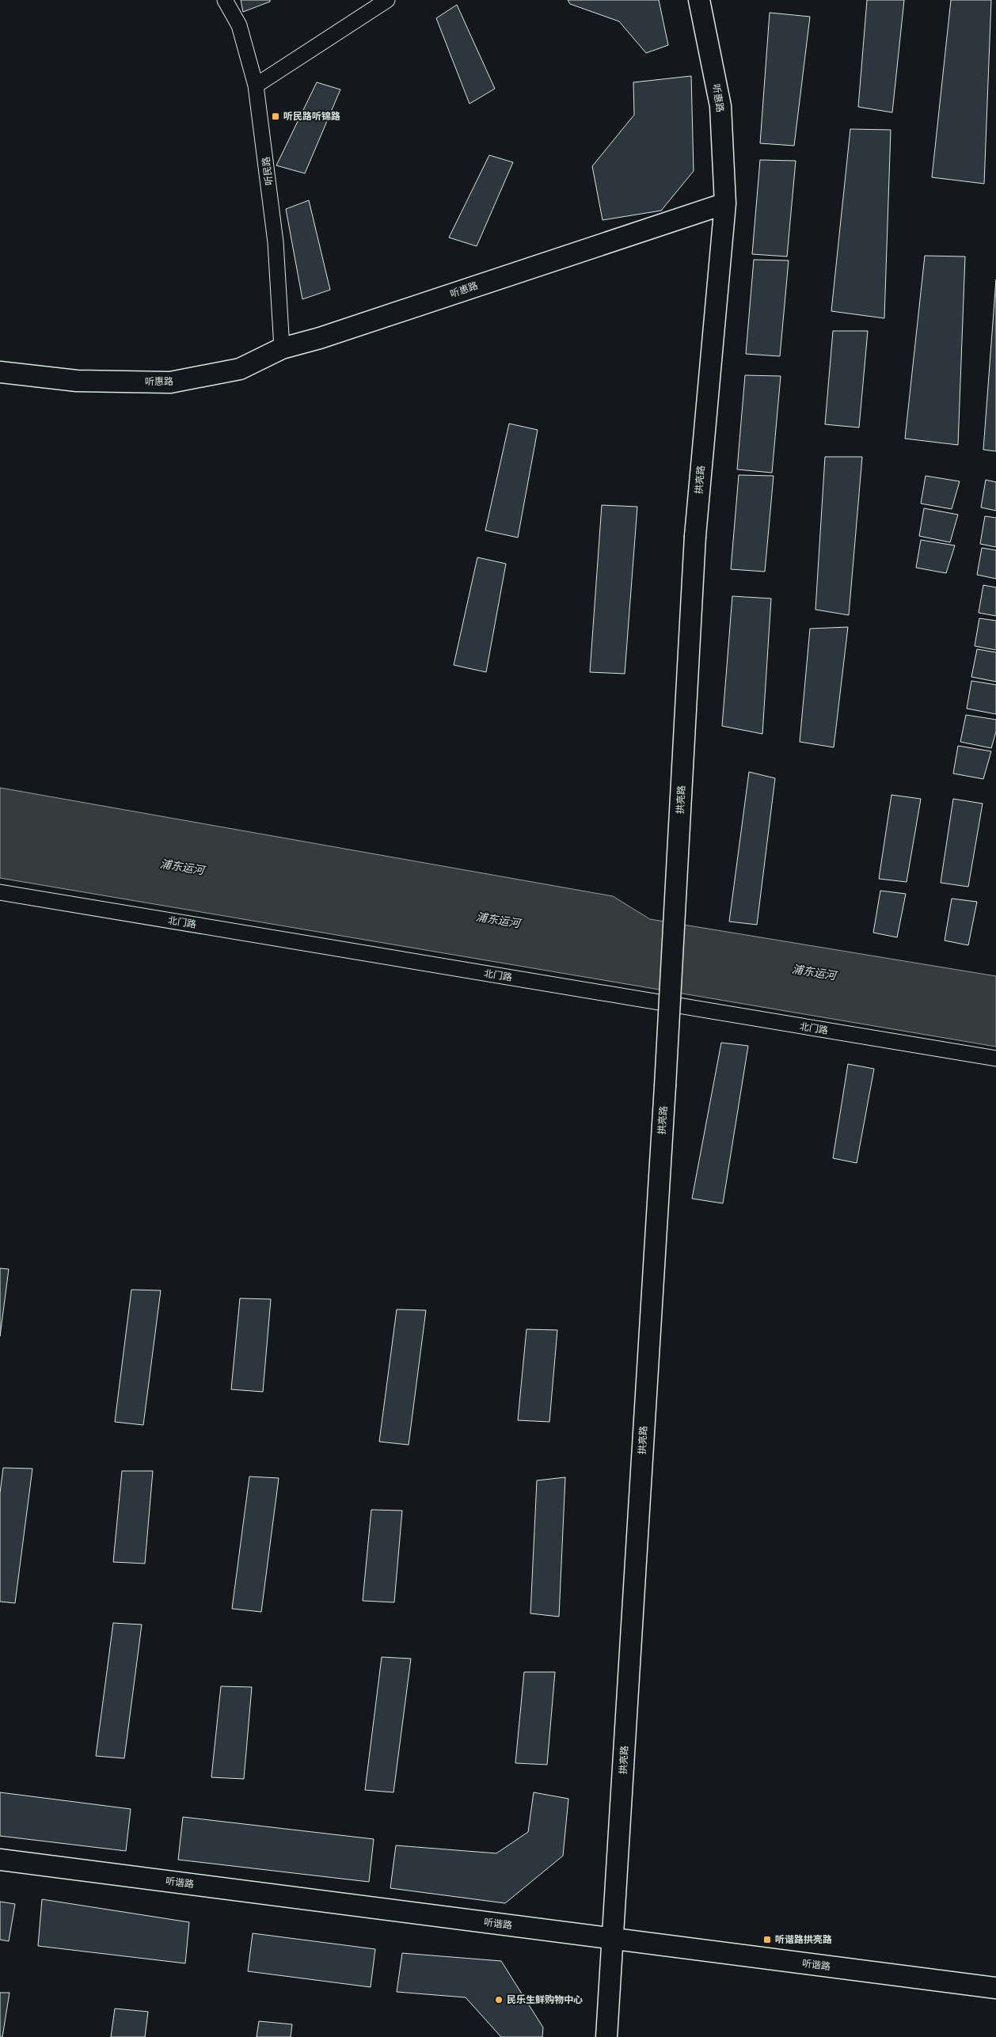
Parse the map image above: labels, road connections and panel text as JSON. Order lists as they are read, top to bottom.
{
  "streets": {
    "street": [
      "听惠路",
      "听民路",
      "拱亮路",
      "北门路",
      "听谐路"
    ]
  },
  "crossings": [
    ["听惠路", "听民路"],
    ["听惠路", "拱亮路"],
    ["拱亮路", "听谐路"]
  ],
  "water": ["浦东运河"],
  "places": {
    "transit": ["听民路听锦路", "听谐路拱亮路"],
    "other": ["民乐生鲜购物中心"]
  }
}
